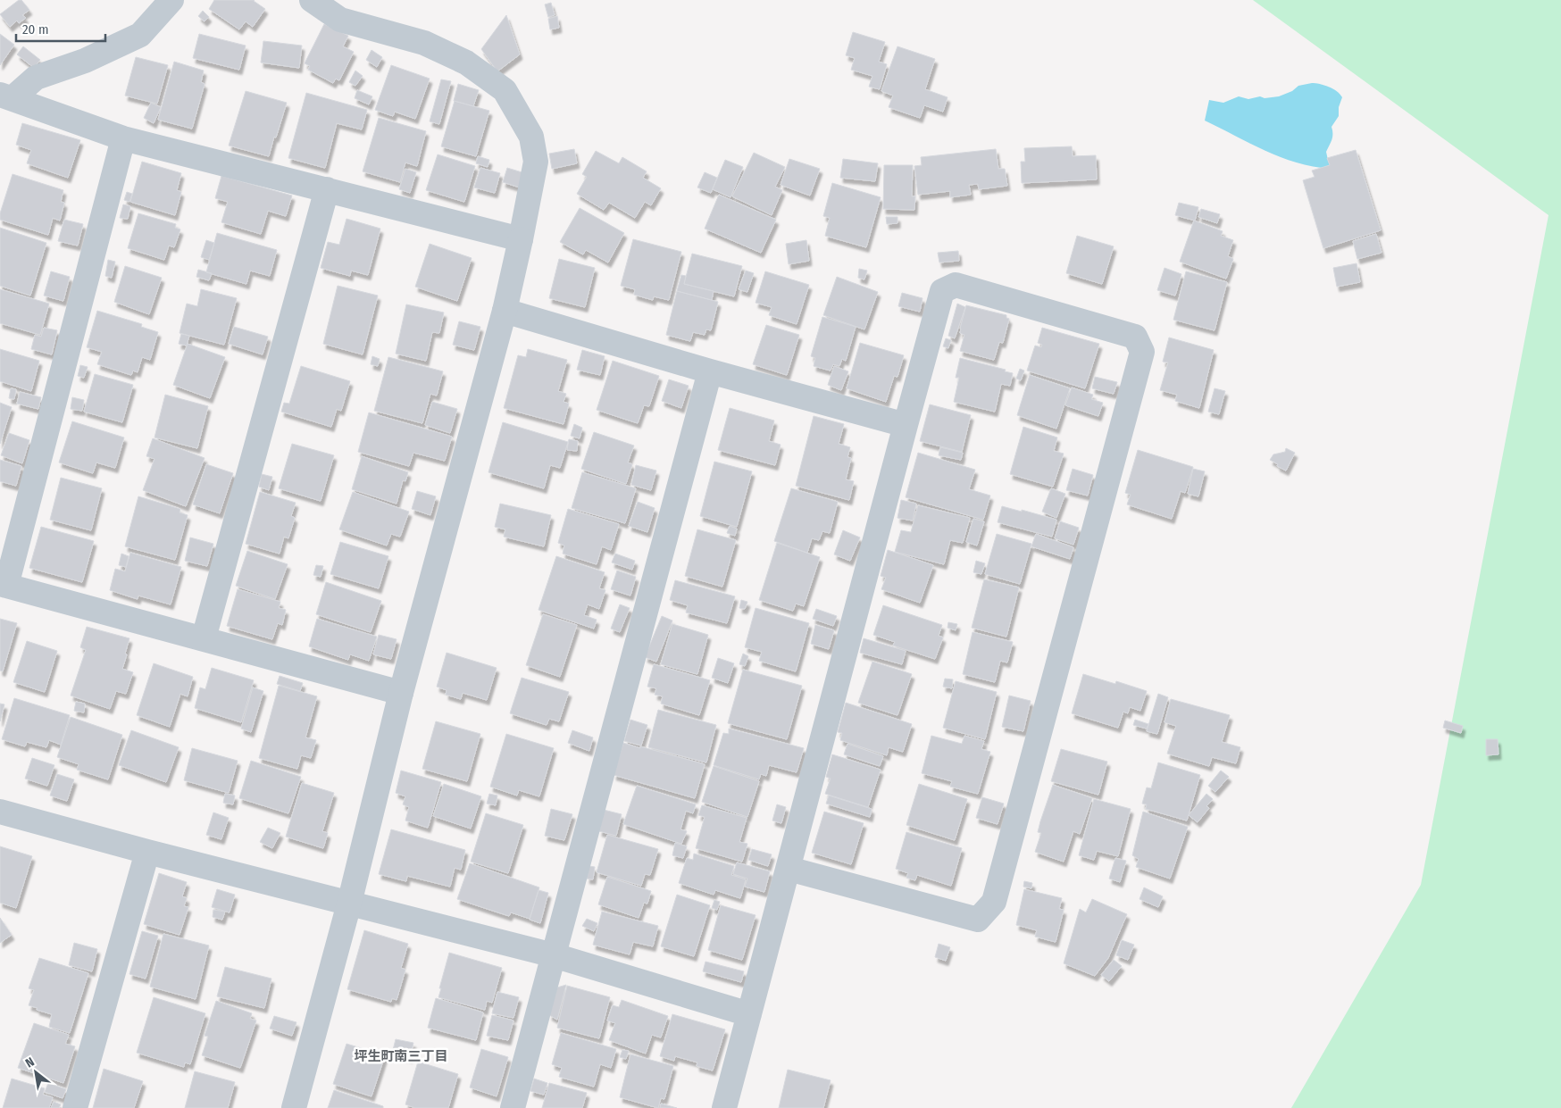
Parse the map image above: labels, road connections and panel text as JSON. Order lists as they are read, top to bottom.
{
  "districts": ["坪生町南三丁目"],
  "scale_bar": "20 m",
  "north": "top left"
}
